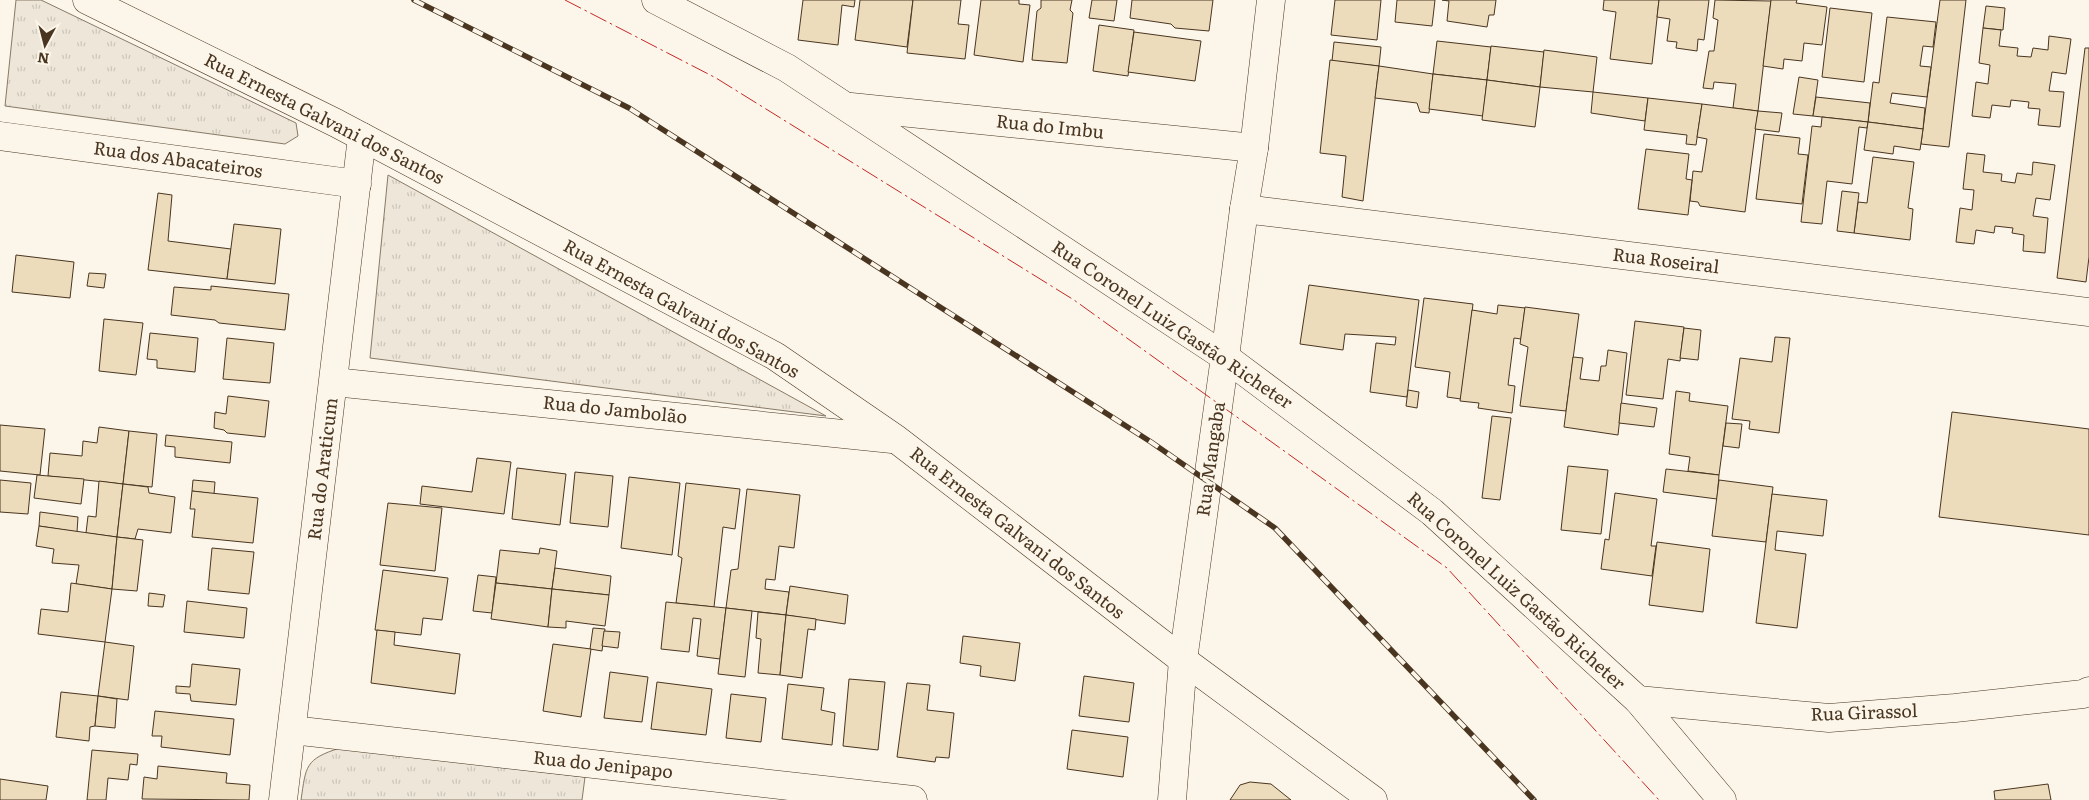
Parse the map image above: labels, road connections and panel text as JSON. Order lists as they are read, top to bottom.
{
  "streets": {
    "street": [
      "Rua Ernesta Galvani dos Santos",
      "Rua do Imbu",
      "Rua dos Abacateiros",
      "Rua Roseiral",
      "Rua Coronel Luiz Gastão Richeter",
      "Rua do Jambolão",
      "Rua Mangaba",
      "Rua do Araticum",
      "Rua Girassol",
      "Rua do Jenipapo"
    ]
  },
  "crossings": [
    ["Rua Ernesta Galvani dos Santos", "Rua do Jambolão"],
    ["Rua Ernesta Galvani dos Santos", "Rua Mangaba"],
    ["Rua Ernesta Galvani dos Santos", "Rua do Araticum"],
    ["Rua do Imbu", "Rua Coronel Luiz Gastão Richeter"],
    ["Rua do Imbu", "Rua Mangaba"],
    ["Rua dos Abacateiros", "Rua do Araticum"],
    ["Rua Roseiral", "Rua Mangaba"],
    ["Rua Coronel Luiz Gastão Richeter", "Rua Mangaba"],
    ["Rua Coronel Luiz Gastão Richeter", "Rua Girassol"],
    ["Rua do Jambolão", "Rua do Araticum"],
    ["Rua do Araticum", "Rua do Jenipapo"]
  ],
  "north": "bottom"
}
